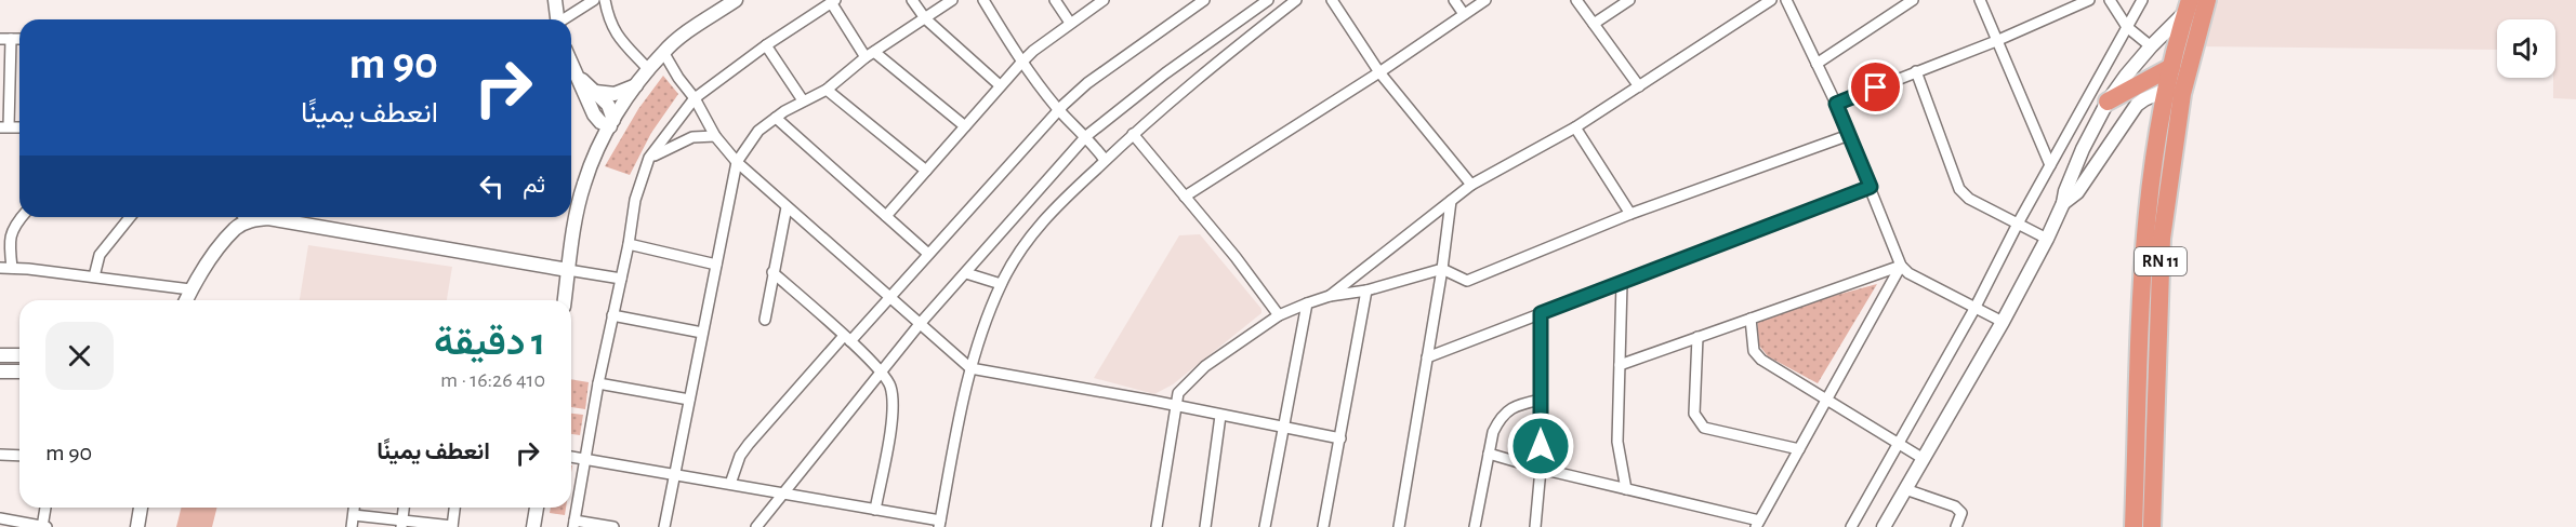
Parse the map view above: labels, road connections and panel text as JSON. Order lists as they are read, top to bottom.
{
  "streets": {
    "highway": ["RN 11"]
  },
  "page": {
    "turn": ["90 m", "انعطف يمينًا"],
    "then": "ثم",
    "heading": ["1 دقيقة", "410 m · 16:26"],
    "list": [
      {
        "name": "انعطف يمينًا",
        "value": "90 m"
      }
    ]
  }
}
